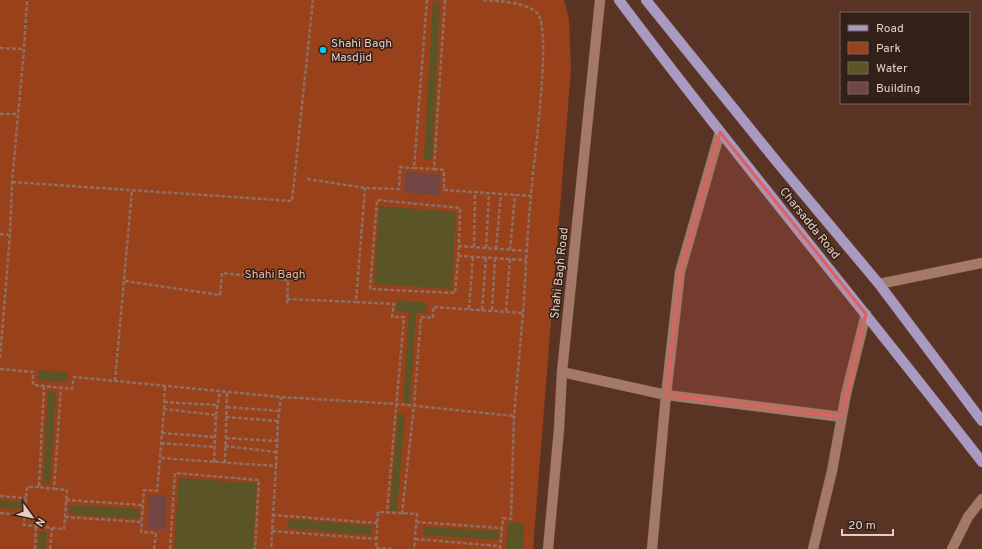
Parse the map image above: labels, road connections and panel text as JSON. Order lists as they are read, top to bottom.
{
  "streets": {
    "main road": ["Charsadda Road"],
    "street": ["Shahi Bagh Road"]
  },
  "parks": ["Shahi Bagh"],
  "places": ["Shahi Bagh Masdjid"],
  "legend": [
    "Road",
    "Park",
    "Water",
    "Building"
  ],
  "scale_bar": "20 m",
  "north": "bottom right"
}
